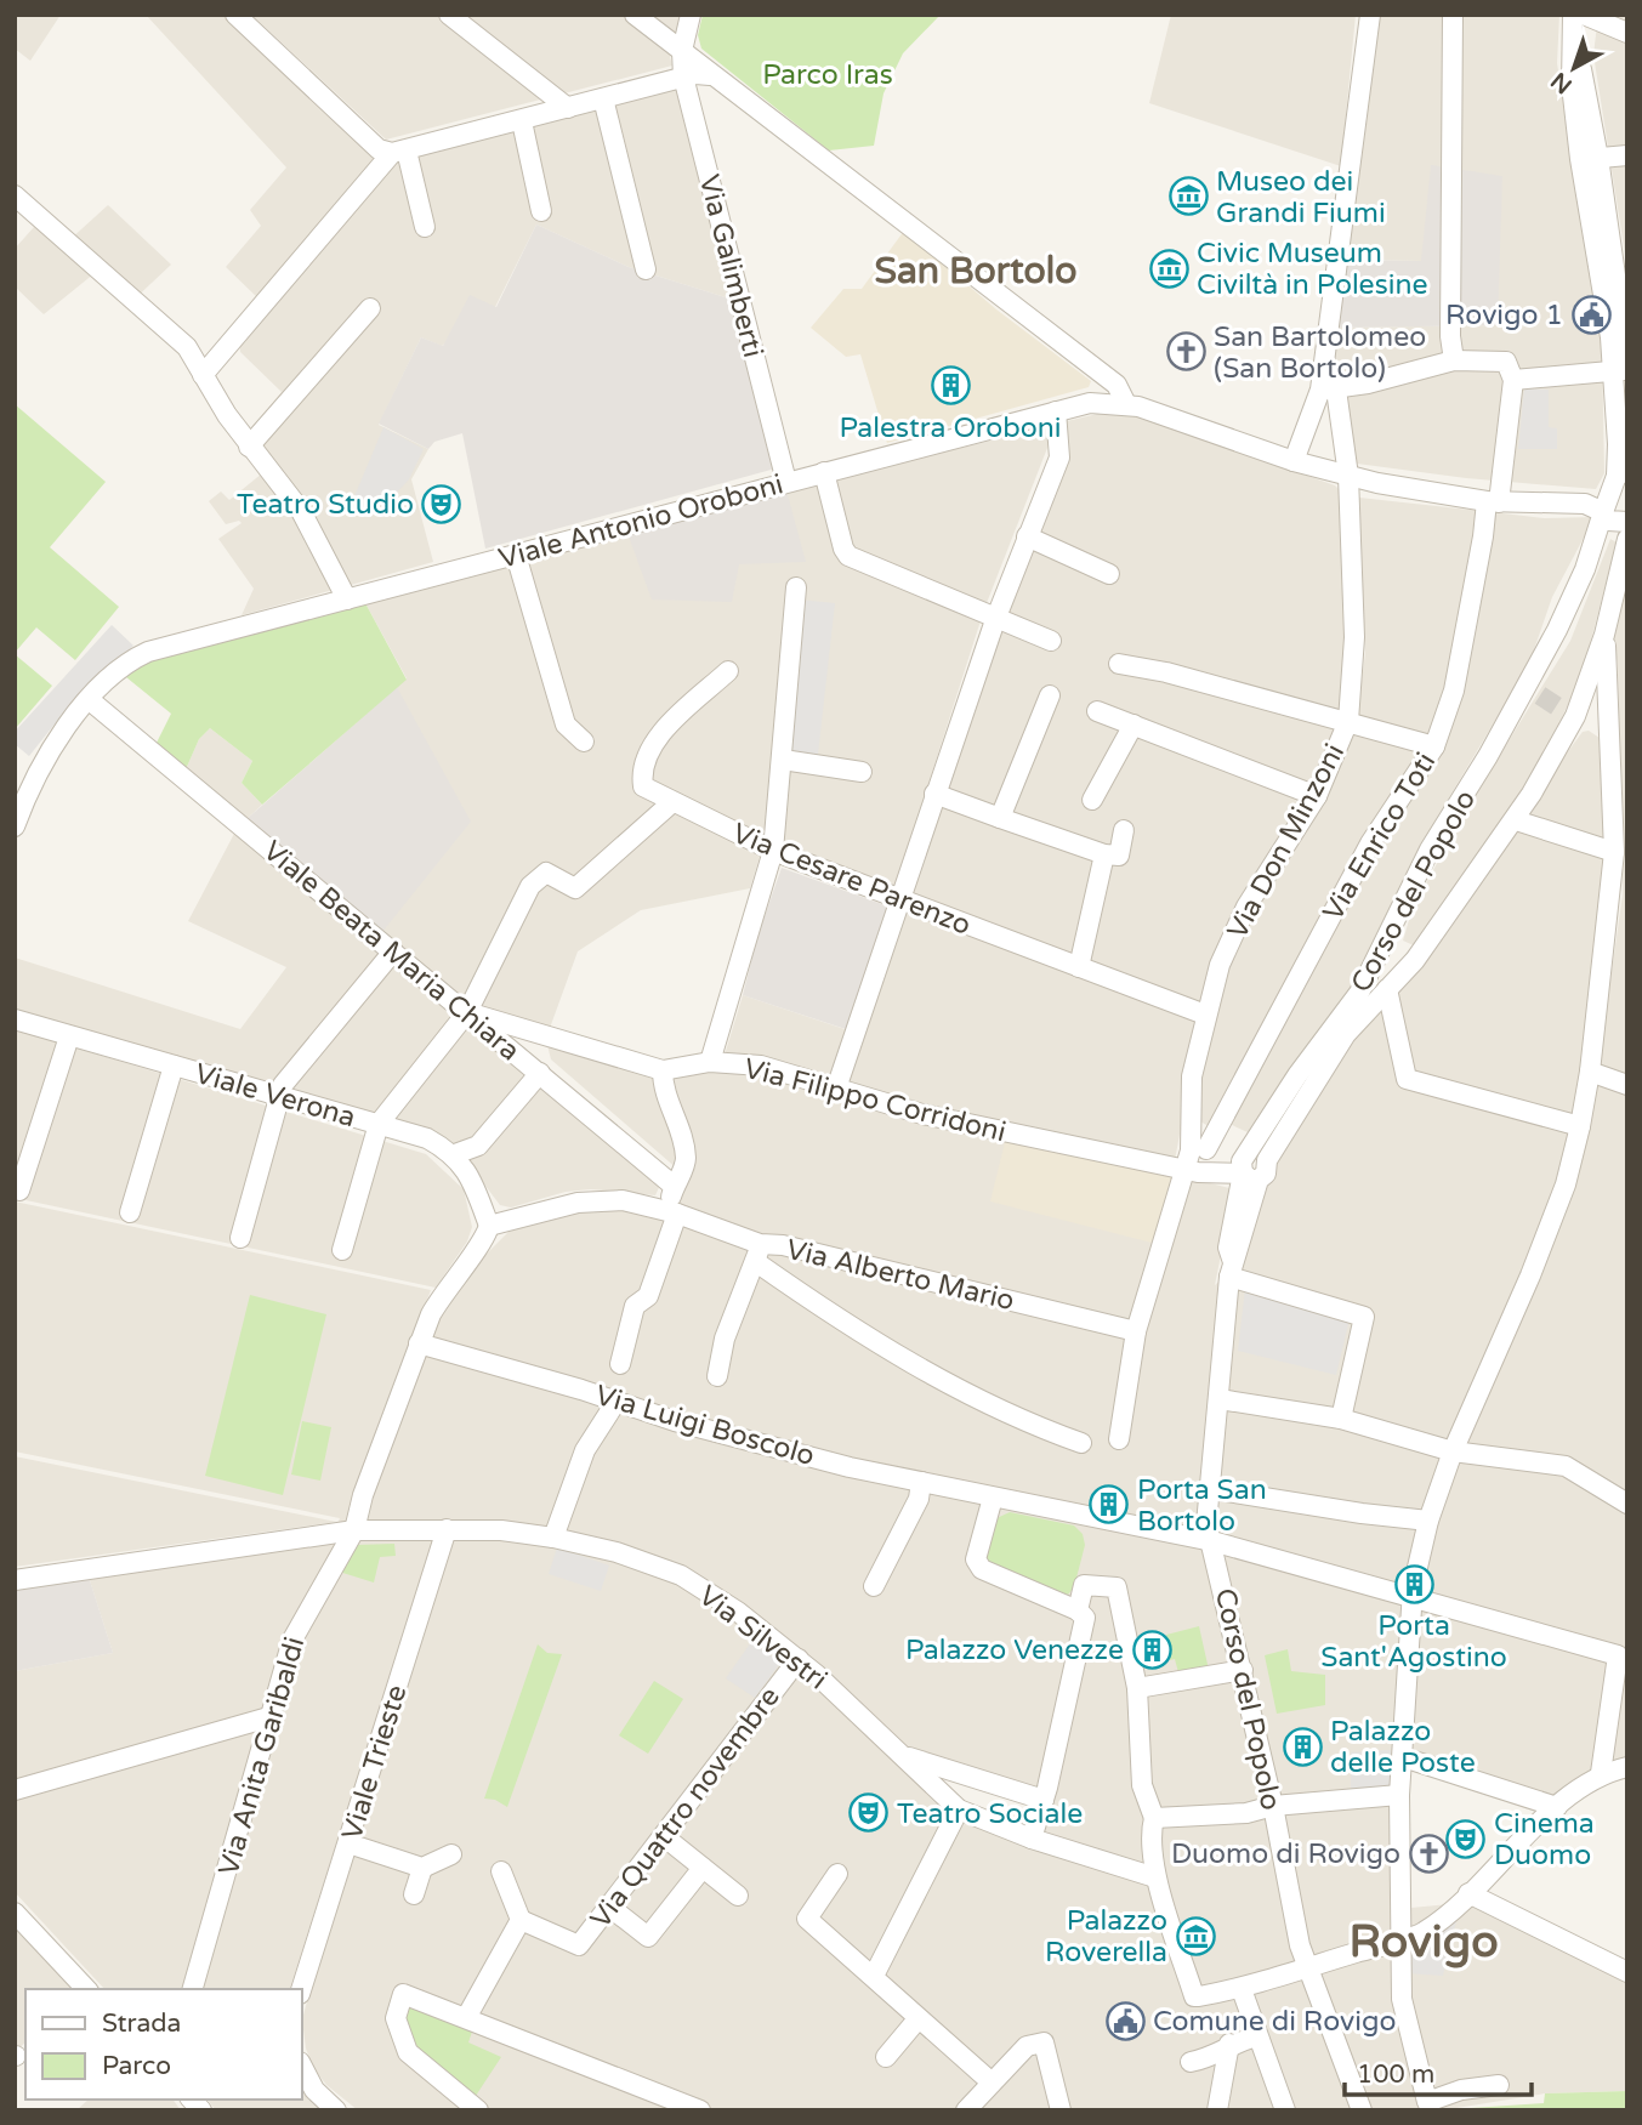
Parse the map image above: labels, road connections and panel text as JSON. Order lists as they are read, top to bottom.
{
  "streets": {
    "street": [
      "Via Galimberti",
      "Viale Antonio Oroboni",
      "Via Enrico Toti",
      "Via Don Minzoni",
      "Via Cesare Parenzo",
      "Corso del Popolo",
      "Viale Beata Maria Chiara",
      "Viale Verona",
      "Via Filippo Corridoni",
      "Via Alberto Mario",
      "Via Luigi Boscolo",
      "Via Silvestri",
      "Via Anita Garibaldi",
      "Viale Trieste",
      "Via Quattro novembre"
    ]
  },
  "crossings": [
    ["Via Galimberti", "Viale Antonio Oroboni"],
    ["Viale Antonio Oroboni", "Via Enrico Toti"],
    ["Viale Antonio Oroboni", "Via Don Minzoni"],
    ["Viale Antonio Oroboni", "Corso del Popolo"],
    ["Viale Antonio Oroboni", "Viale Beata Maria Chiara"],
    ["Via Enrico Toti", "Via Don Minzoni"],
    ["Via Enrico Toti", "Via Filippo Corridoni"],
    ["Via Don Minzoni", "Via Cesare Parenzo"],
    ["Via Don Minzoni", "Via Filippo Corridoni"],
    ["Corso del Popolo", "Via Luigi Boscolo"],
    ["Viale Beata Maria Chiara", "Via Filippo Corridoni"],
    ["Via Alberto Mario", "Via Anita Garibaldi"],
    ["Via Luigi Boscolo", "Via Anita Garibaldi"],
    ["Via Silvestri", "Via Anita Garibaldi"],
    ["Via Silvestri", "Viale Trieste"],
    ["Via Silvestri", "Via Quattro novembre"]
  ],
  "districts": ["San Bortolo", "Rovigo"],
  "parks": ["Parco Iras"],
  "places": {
    "museum": ["Museo dei Grandi Fiumi", "Civic Museum Civiltà in Polesine", "Palazzo Roverella"],
    "public building": ["Rovigo 1", "Comune di Rovigo"],
    "church": ["San Bartolomeo (San Bortolo)", "Duomo di Rovigo"],
    "building": [
      "Palestra Oroboni",
      "Porta San Bortolo",
      "Porta Sant'Agostino",
      "Palazzo Venezze",
      "Palazzo delle Poste"
    ],
    "theatre": ["Teatro Studio", "Teatro Sociale", "Cinema Duomo"]
  },
  "legend": ["Strada", "Parco"],
  "scale_bar": "100 m",
  "north": "bottom left"
}
